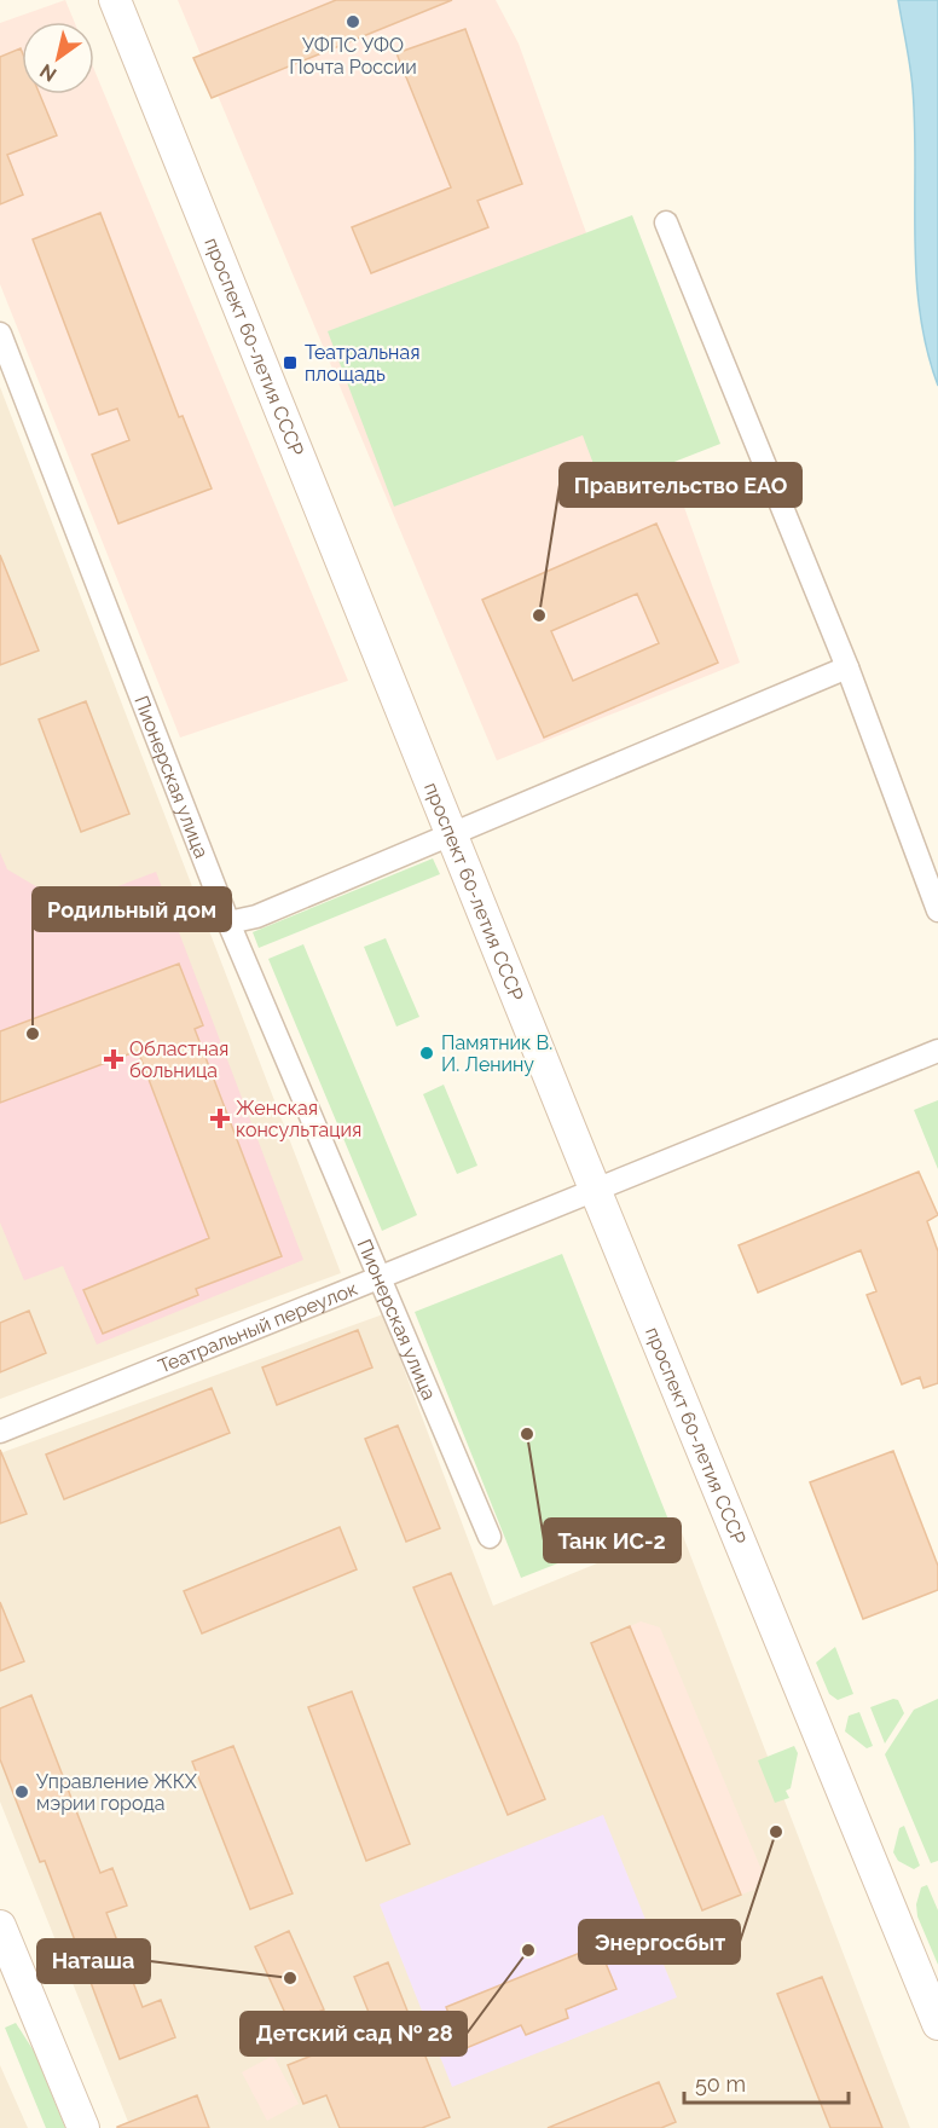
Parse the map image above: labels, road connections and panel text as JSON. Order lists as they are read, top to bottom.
{
  "streets": {
    "main road": ["проспект 60-летия СССР"],
    "street": ["Пионерская улица", "Театральный переулок"]
  },
  "crossings": [
    ["проспект 60-летия СССР", "Театральный переулок"],
    ["Пионерская улица", "Театральный переулок"]
  ],
  "places": {
    "other": [
      "УФПС УФО Почта России",
      "Правительство ЕАО",
      "Родильный дом",
      "Памятник В. И. Ленину",
      "Танк ИС-2",
      "Управление ЖКХ мэрии города",
      "Энергосбыт",
      "Детский сад № 28",
      "Наташа"
    ],
    "transit": ["Театральная площадь"],
    "health": ["Областная больница", "Женская консультация"]
  },
  "scale_bar": "50 m",
  "north": "bottom left"
}
